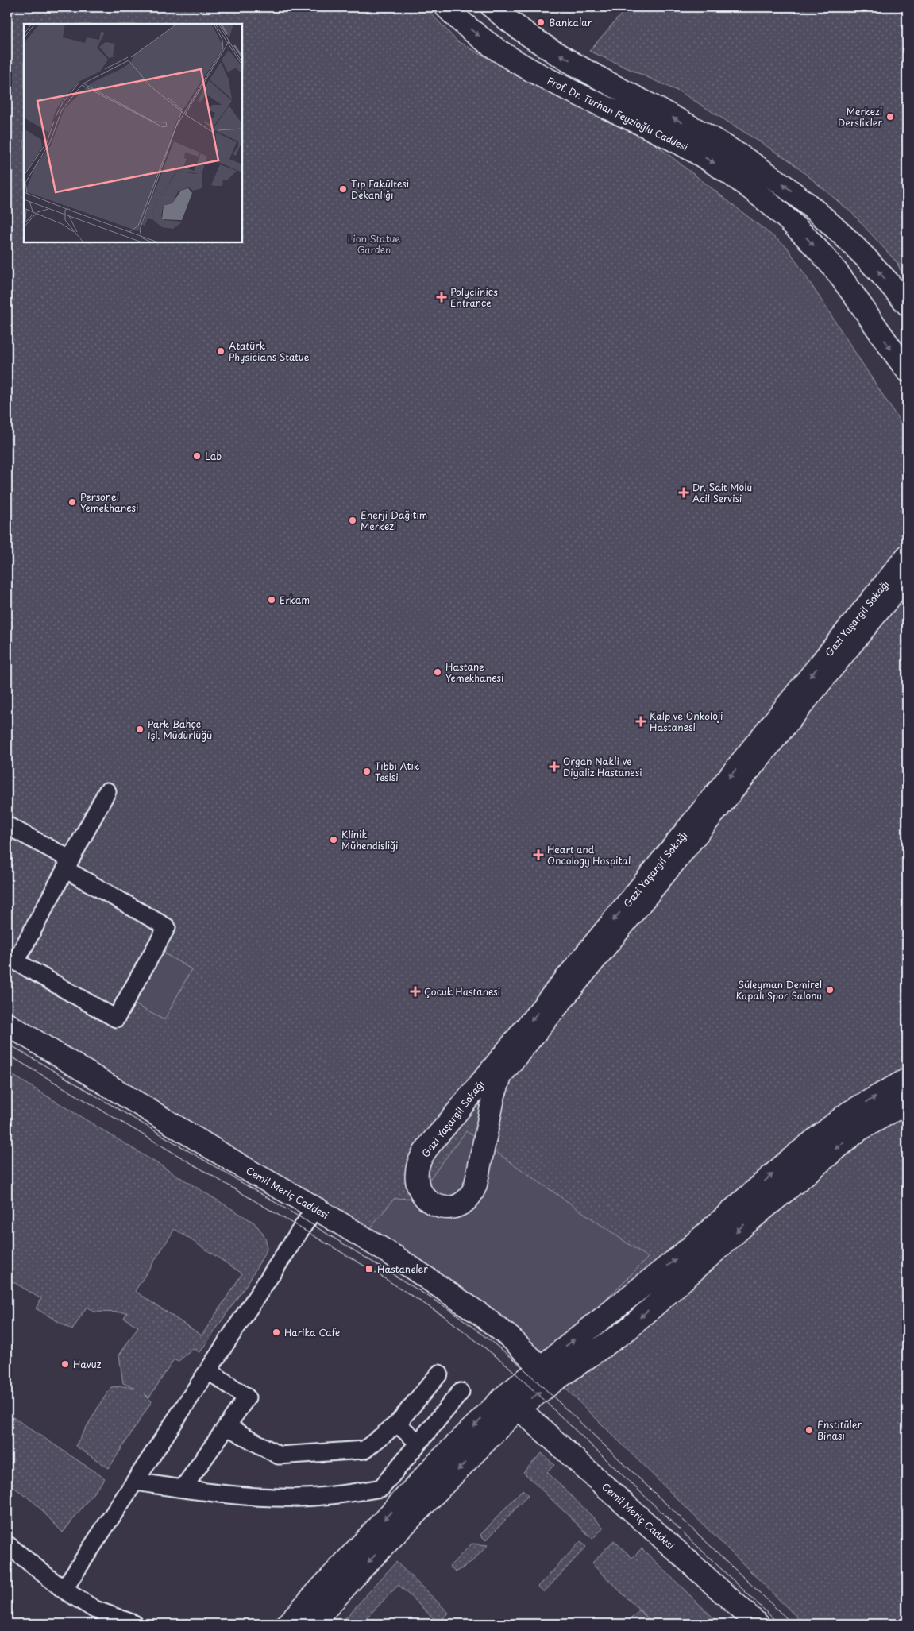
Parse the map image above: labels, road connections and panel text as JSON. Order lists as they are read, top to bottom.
{
  "streets": {
    "street": ["Prof. Dr. Turhan Feyzioğlu Caddesi", "Gazi Yaşargil Sokağı", "Cemil Meriç Caddesi"]
  },
  "parks": ["Lion Statue Garden"],
  "places": {
    "other": [
      "Bankalar",
      "Merkezi Derslikler",
      "Tıp Fakültesi Dekanlığı",
      "Atatürk Physicians Statue",
      "Lab",
      "Personel Yemekhanesi",
      "Enerji Dağıtım Merkezi",
      "Erkam",
      "Hastane Yemekhanesi",
      "Park Bahçe Işl. Müdürlüğü",
      "Tıbbı Atık Tesisi",
      "Klinik Mühendisliği",
      "Süleyman Demirel Kapalı Spor Salonu",
      "Harika Cafe",
      "Havuz",
      "Enstitüler Binası"
    ],
    "health": [
      "Polyclinics Entrance",
      "Dr. Sait Molu Acil Servisi",
      "Kalp ve Onkoloji Hastanesi",
      "Organ Nakli ve Diyaliz Hastanesi",
      "Heart and Oncology Hospital",
      "Çocuk Hastanesi"
    ],
    "transit": ["Hastaneler"]
  }
}
